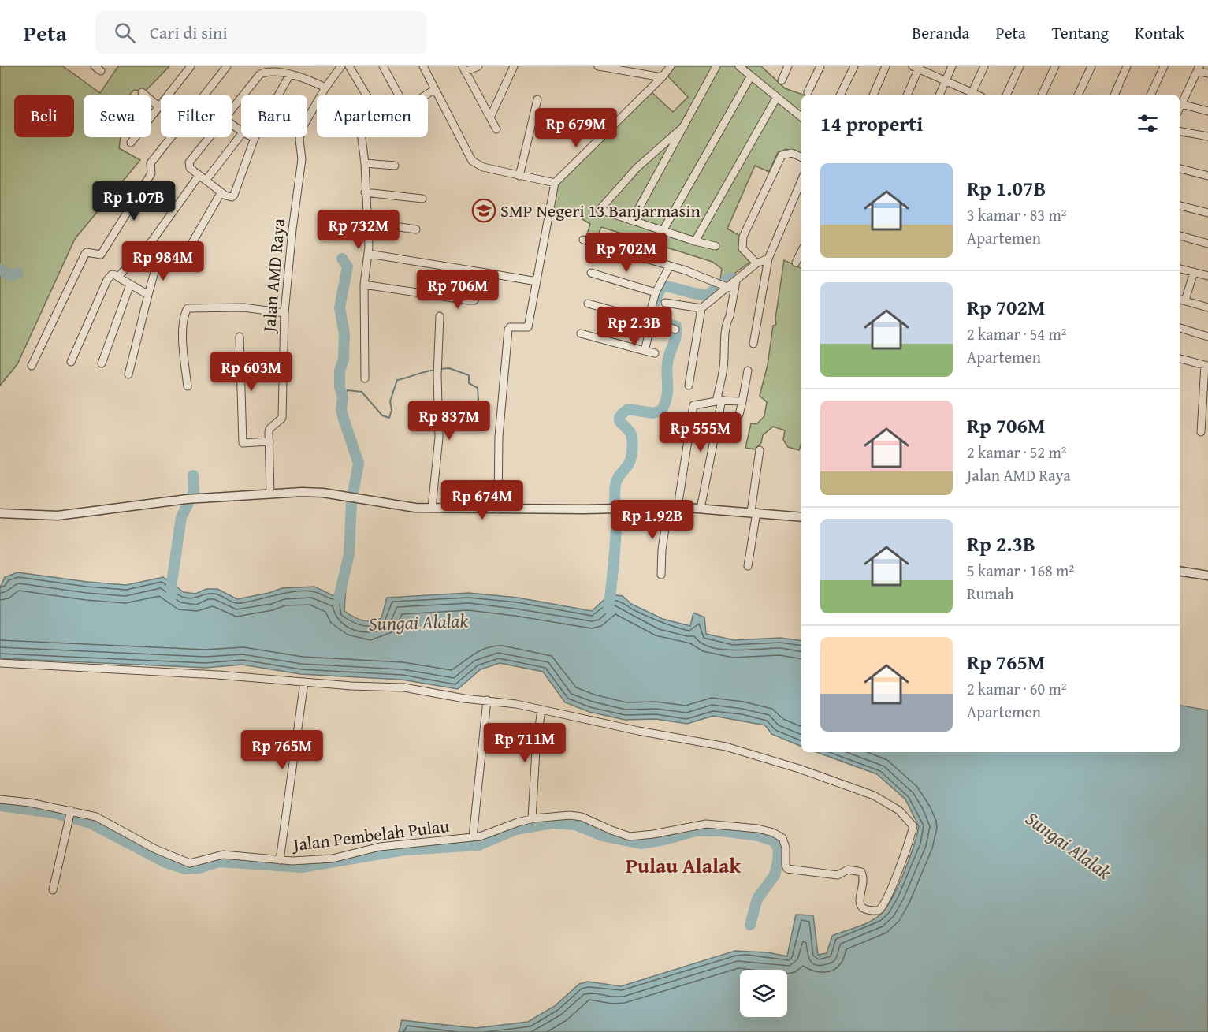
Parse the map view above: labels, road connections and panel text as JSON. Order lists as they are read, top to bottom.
{
  "streets": {
    "street": ["Jalan AMD Raya", "Jalan Pembelah Pulau"]
  },
  "districts": ["Pulau Alalak"],
  "water": ["Sungai Alalak"],
  "places": {
    "school or university": ["SMP Negeri 13 Banjarmasin"]
  },
  "page": {
    "header": "Peta",
    "search": "Cari di sini",
    "nav": [
      "Beranda",
      "Peta",
      "Tentang",
      "Kontak"
    ],
    "chip": [
      "Beli",
      "Sewa",
      "Filter",
      "Baru",
      "Apartemen"
    ],
    "heading": "14 properti",
    "price": [
      "Rp 679M",
      "Rp 1.07B",
      "Rp 732M",
      "Rp 702M",
      "Rp 984M",
      "Rp 706M",
      "Rp 2.3B",
      "Rp 603M",
      "Rp 837M",
      "Rp 555M",
      "Rp 674M",
      "Rp 1.92B",
      "Rp 711M",
      "Rp 765M"
    ],
    "list": [
      {
        "name": "Rp 1.07B",
        "note": "3 kamar · 83 m² · Apartemen"
      },
      {
        "name": "Rp 702M",
        "note": "2 kamar · 54 m² · Apartemen"
      },
      {
        "name": "Rp 706M",
        "note": "2 kamar · 52 m² · Jalan AMD Raya"
      },
      {
        "name": "Rp 2.3B",
        "note": "5 kamar · 168 m² · Rumah"
      },
      {
        "name": "Rp 765M",
        "note": "2 kamar · 60 m² · Apartemen"
      }
    ]
  }
}
